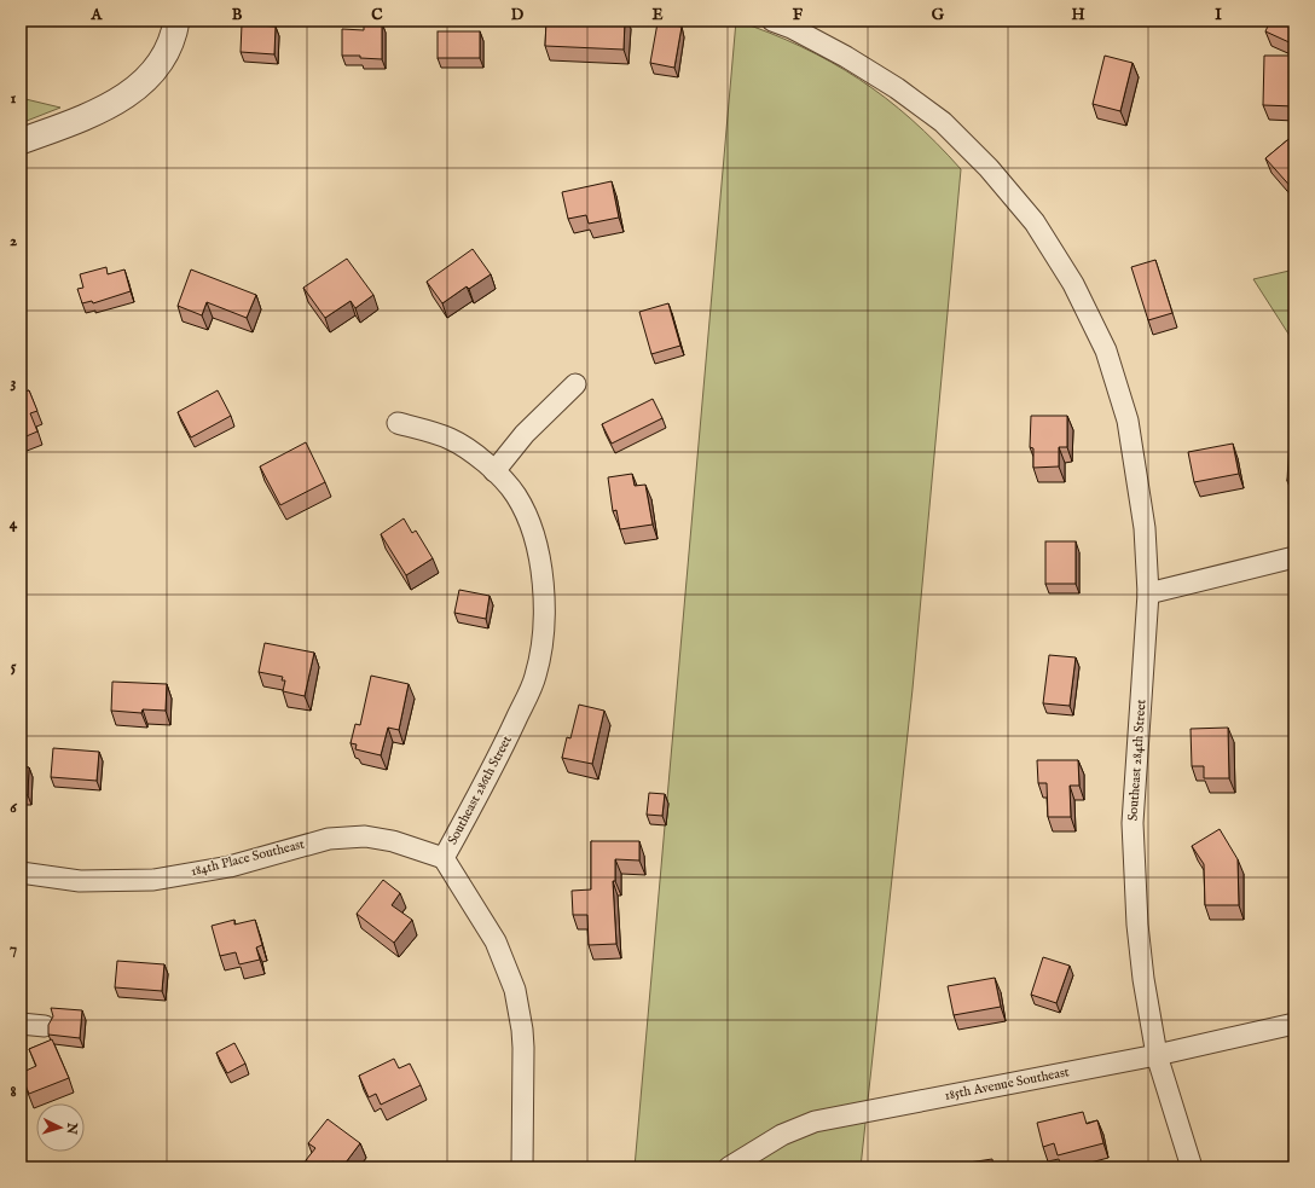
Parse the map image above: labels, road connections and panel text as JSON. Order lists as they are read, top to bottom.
{
  "streets": {
    "street": [
      "Southeast 284th Street",
      "Southeast 286th Street",
      "184th Place Southeast",
      "185th Avenue Southeast"
    ]
  },
  "crossings": [
    ["Southeast 284th Street", "185th Avenue Southeast"],
    ["Southeast 286th Street", "184th Place Southeast"]
  ],
  "north": "right",
  "grid": {
    "columns": [
      "A",
      "B",
      "C",
      "D",
      "E",
      "F",
      "G",
      "H",
      "I"
    ],
    "rows": [
      "1",
      "2",
      "3",
      "4",
      "5",
      "6",
      "7",
      "8"
    ]
  }
}
